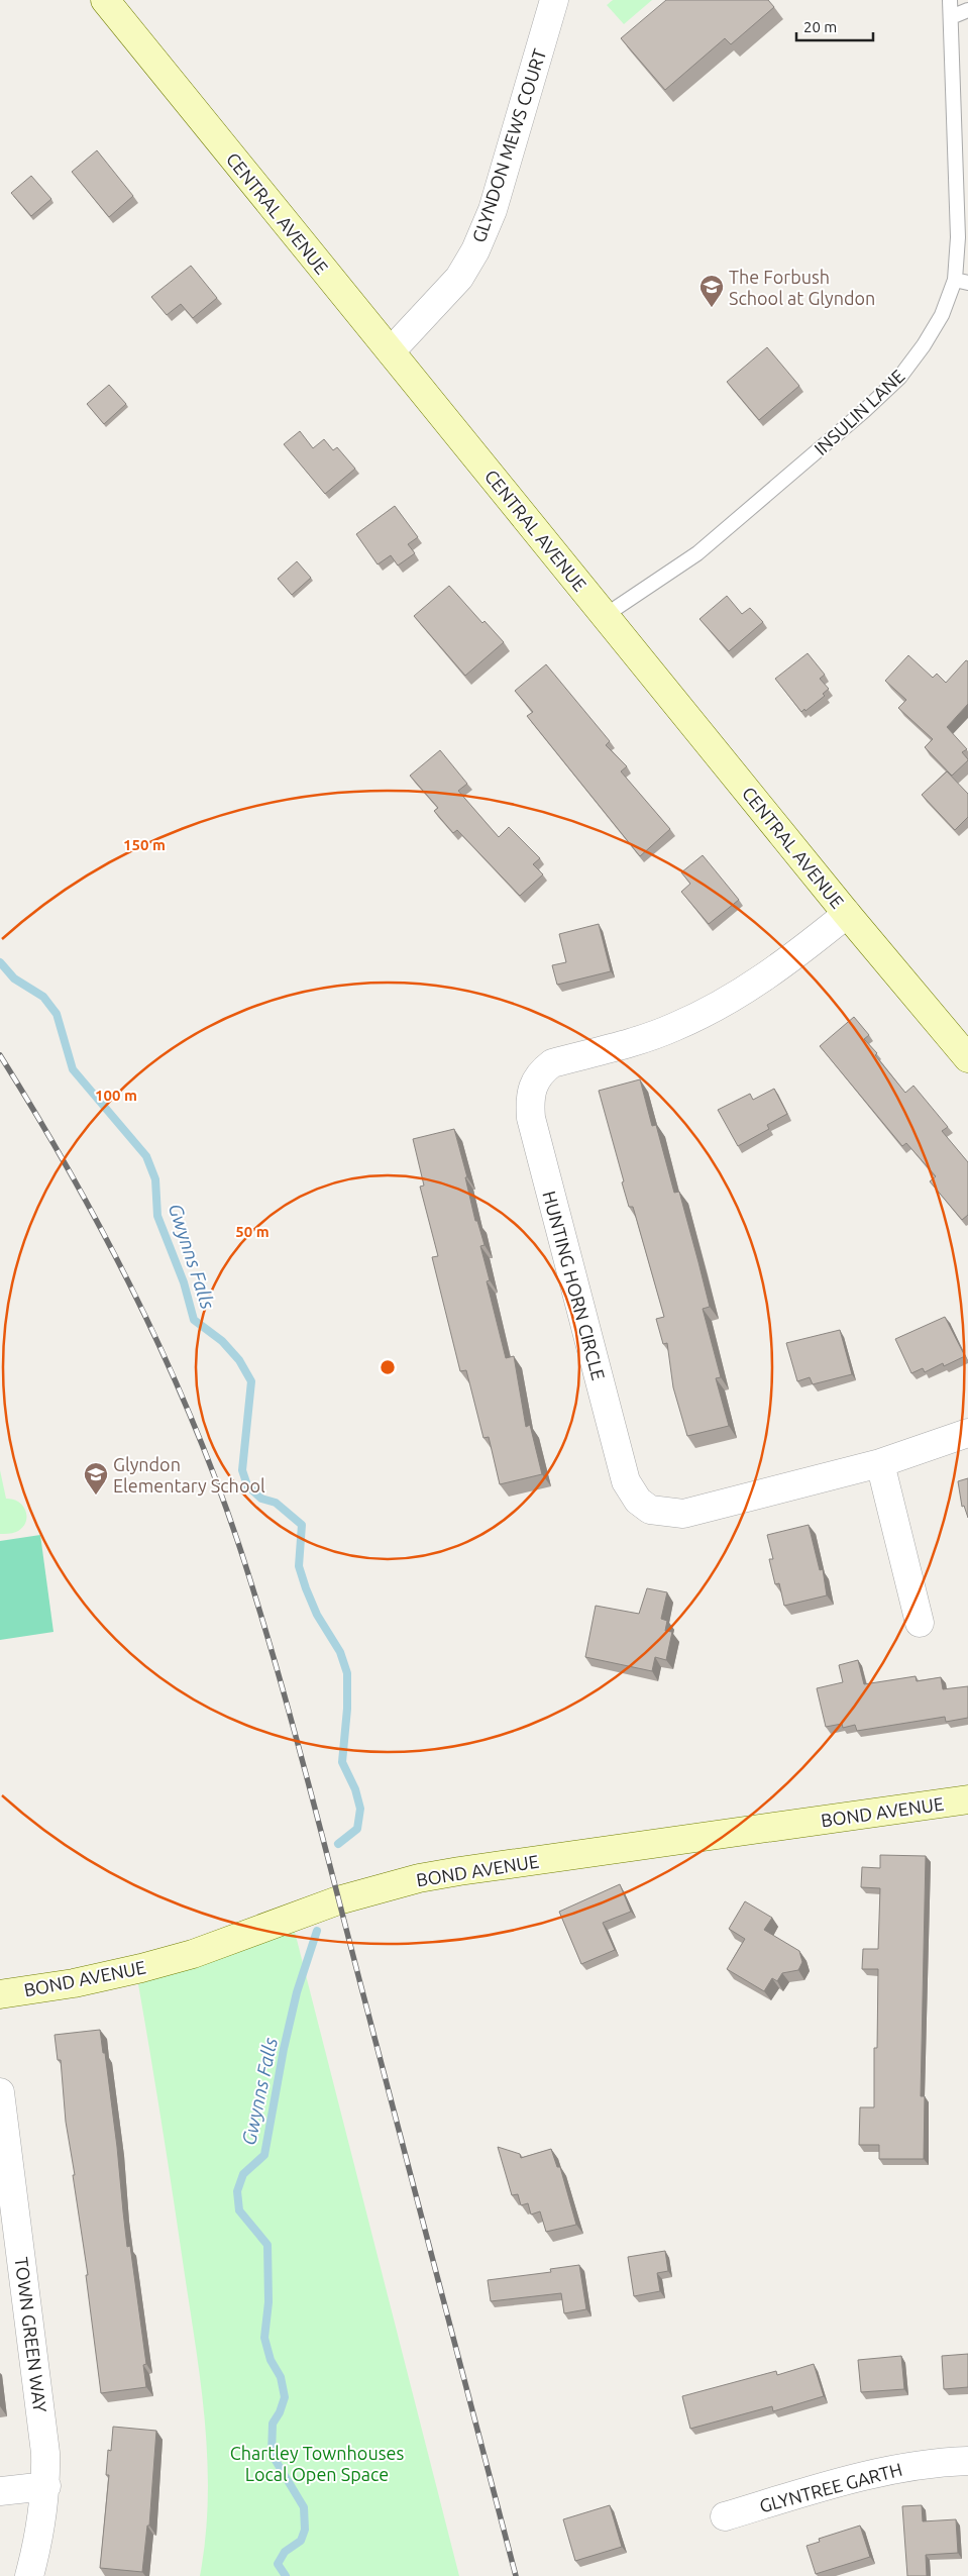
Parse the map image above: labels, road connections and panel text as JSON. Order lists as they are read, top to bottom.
{
  "streets": {
    "main road": ["CENTRAL AVENUE", "BOND AVENUE"],
    "street": [
      "GLYNDON MEWS COURT",
      "HUNTING HORN CIRCLE",
      "TOWN GREEN WAY",
      "GLYNTREE GARTH"
    ],
    "lane": ["INSULIN LANE"]
  },
  "crossings": [
    ["GLYNDON MEWS COURT", "CENTRAL AVENUE"],
    ["CENTRAL AVENUE", "INSULIN LANE"],
    ["CENTRAL AVENUE", "HUNTING HORN CIRCLE"]
  ],
  "water": ["Gwynns Falls"],
  "parks": ["Chartley Townhouses Local Open Space"],
  "places": {
    "school or university": ["The Forbush School at Glyndon", "Glyndon Elementary School"]
  },
  "scale_bar": "20 m",
  "rings": ["150 m", "100 m", "50 m"]
}
